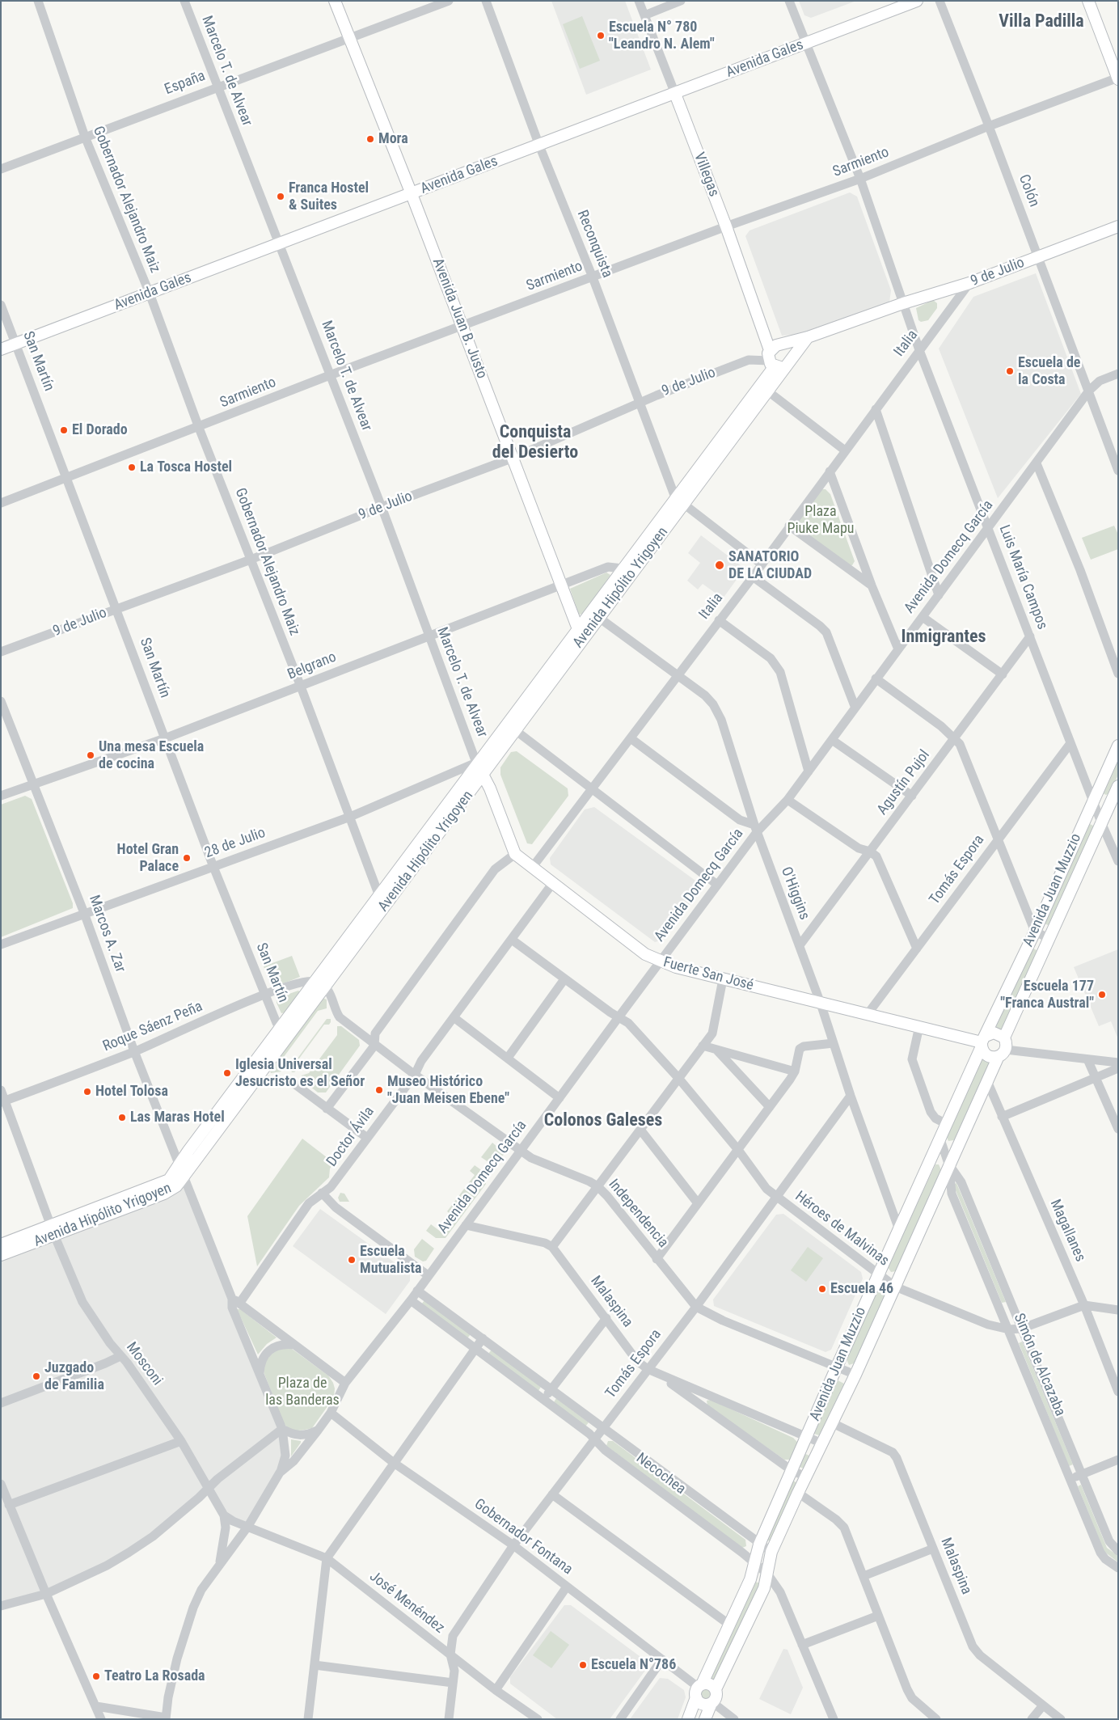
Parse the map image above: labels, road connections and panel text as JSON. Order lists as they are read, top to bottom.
{
  "streets": {
    "main road": [
      "Avenida Gales",
      "Villegas",
      "9 de Julio",
      "Avenida Juan B. Justo",
      "Avenida Hipólito Yrigoyen",
      "Avenida Juan Muzzio",
      "Fuerte San José"
    ],
    "street": [
      "Marcelo T. de Alvear",
      "España",
      "Sarmiento",
      "Colón",
      "Gobernador Alejandro Maiz",
      "Reconquista",
      "Italia",
      "San Martín",
      "Avenida Domecq García",
      "Luis María Campos",
      "Belgrano",
      "Agustín Pujol",
      "28 de Julio",
      "Tomás Espora",
      "O'Higgins",
      "Marcos A. Zar",
      "Roque Sáenz Peña",
      "Doctor Ávila",
      "Independencia",
      "Héroes de Malvinas",
      "Magallanes",
      "Malaspina",
      "Mosconi",
      "Simón de Alcazaba",
      "Necochea",
      "Gobernador Fontana",
      "José Menéndez"
    ]
  },
  "crossings": [
    ["Avenida Gales", "Marcelo T. de Alvear"],
    ["Avenida Gales", "Villegas"],
    ["Avenida Gales", "Gobernador Alejandro Maiz"],
    ["Avenida Gales", "Reconquista"],
    ["Avenida Gales", "Avenida Juan B. Justo"],
    ["Avenida Gales", "San Martín"],
    ["Avenida Gales", "Luis María Campos"],
    ["Marcelo T. de Alvear", "España"],
    ["Marcelo T. de Alvear", "Sarmiento"],
    ["Marcelo T. de Alvear", "9 de Julio"],
    ["Marcelo T. de Alvear", "Avenida Hipólito Yrigoyen"],
    ["Marcelo T. de Alvear", "Belgrano"],
    ["Marcelo T. de Alvear", "28 de Julio"],
    ["Marcelo T. de Alvear", "Fuerte San José"],
    ["España", "Gobernador Alejandro Maiz"],
    ["España", "Avenida Juan B. Justo"],
    ["Sarmiento", "Villegas"],
    ["Sarmiento", "Colón"],
    ["Sarmiento", "Gobernador Alejandro Maiz"],
    ["Sarmiento", "Reconquista"],
    ["Sarmiento", "Avenida Juan B. Justo"],
    ["Sarmiento", "San Martín"],
    ["Sarmiento", "Luis María Campos"],
    ["Villegas", "9 de Julio"],
    ["Villegas", "Avenida Hipólito Yrigoyen"],
    ["Colón", "9 de Julio"],
    ["Colón", "Avenida Domecq García"],
    ["Gobernador Alejandro Maiz", "9 de Julio"],
    ["Gobernador Alejandro Maiz", "Avenida Hipólito Yrigoyen"],
    ["Gobernador Alejandro Maiz", "Belgrano"],
    ["Gobernador Alejandro Maiz", "28 de Julio"],
    ["Reconquista", "9 de Julio"],
    ["Reconquista", "Avenida Hipólito Yrigoyen"],
    ["9 de Julio", "Avenida Juan B. Justo"],
    ["9 de Julio", "Italia"],
    ["9 de Julio", "San Martín"],
    ["9 de Julio", "Luis María Campos"],
    ["9 de Julio", "Avenida Hipólito Yrigoyen"],
    ["Avenida Juan B. Justo", "Avenida Hipólito Yrigoyen"],
    ["Avenida Juan B. Justo", "Belgrano"],
    ["Italia", "Luis María Campos"],
    ["Italia", "O'Higgins"],
    ["Italia", "Fuerte San José"],
    ["San Martín", "Avenida Hipólito Yrigoyen"],
    ["San Martín", "Belgrano"],
    ["San Martín", "28 de Julio"],
    ["San Martín", "Roque Sáenz Peña"],
    ["Avenida Domecq García", "Luis María Campos"],
    ["Avenida Domecq García", "O'Higgins"],
    ["Avenida Domecq García", "Fuerte San José"],
    ["Avenida Domecq García", "Independencia"],
    ["Avenida Domecq García", "Héroes de Malvinas"],
    ["Avenida Domecq García", "Mosconi"],
    ["Avenida Domecq García", "Necochea"],
    ["Avenida Domecq García", "Gobernador Fontana"],
    ["Avenida Domecq García", "José Menéndez"],
    ["Luis María Campos", "Agustín Pujol"],
    ["Luis María Campos", "Tomás Espora"],
    ["Luis María Campos", "Avenida Juan Muzzio"],
    ["Avenida Hipólito Yrigoyen", "Belgrano"],
    ["Avenida Hipólito Yrigoyen", "28 de Julio"],
    ["Avenida Hipólito Yrigoyen", "O'Higgins"],
    ["Avenida Hipólito Yrigoyen", "Marcos A. Zar"],
    ["Avenida Hipólito Yrigoyen", "Fuerte San José"],
    ["Avenida Hipólito Yrigoyen", "Roque Sáenz Peña"],
    ["Avenida Hipólito Yrigoyen", "Independencia"],
    ["Avenida Hipólito Yrigoyen", "Mosconi"],
    ["Belgrano", "Marcos A. Zar"],
    ["Agustín Pujol", "O'Higgins"],
    ["28 de Julio", "Marcos A. Zar"],
    ["28 de Julio", "Fuerte San José"],
    ["Tomás Espora", "O'Higgins"],
    ["Tomás Espora", "Fuerte San José"],
    ["Tomás Espora", "Independencia"],
    ["Tomás Espora", "Héroes de Malvinas"],
    ["Tomás Espora", "Malaspina"],
    ["Tomás Espora", "Necochea"],
    ["Tomás Espora", "Gobernador Fontana"],
    ["Tomás Espora", "José Menéndez"],
    ["Avenida Juan Muzzio", "O'Higgins"],
    ["Avenida Juan Muzzio", "Fuerte San José"],
    ["Avenida Juan Muzzio", "Independencia"],
    ["Avenida Juan Muzzio", "Héroes de Malvinas"],
    ["Avenida Juan Muzzio", "Magallanes"],
    ["Avenida Juan Muzzio", "Malaspina"],
    ["Avenida Juan Muzzio", "Simón de Alcazaba"],
    ["Avenida Juan Muzzio", "Necochea"],
    ["Avenida Juan Muzzio", "Gobernador Fontana"],
    ["O'Higgins", "Fuerte San José"],
    ["Marcos A. Zar", "Roque Sáenz Peña"],
    ["Fuerte San José", "Doctor Ávila"],
    ["Roque Sáenz Peña", "Independencia"],
    ["Roque Sáenz Peña", "Mosconi"],
    ["Doctor Ávila", "Independencia"],
    ["Doctor Ávila", "Héroes de Malvinas"],
    ["Héroes de Malvinas", "Magallanes"],
    ["Héroes de Malvinas", "Simón de Alcazaba"]
  ],
  "districts": [
    "Villa Padilla",
    "Conquista del Desierto",
    "Inmigrantes",
    "Colonos Galeses"
  ],
  "parks": ["Plaza Piuke Mapu", "Plaza de las Banderas"],
  "places": [
    "Escuela N° 780 \"Leandro N. Alem\"",
    "Mora",
    "Franca Hostel & Suites",
    "Escuela de la Costa",
    "El Dorado",
    "La Tosca Hostel",
    "SANATORIO DE LA CIUDAD",
    "Una mesa Escuela de cocina",
    "Hotel Gran Palace",
    "Escuela 177 \"Franca Austral\"",
    "Iglesia Universal Jesucristo es el Señor",
    "Museo Histórico \"Juan Meisen Ebene\"",
    "Hotel Tolosa",
    "Las Maras Hotel",
    "Escuela Mutualista",
    "Escuela 46",
    "Juzgado de Familia",
    "Escuela N°786",
    "Teatro La Rosada"
  ]
}
